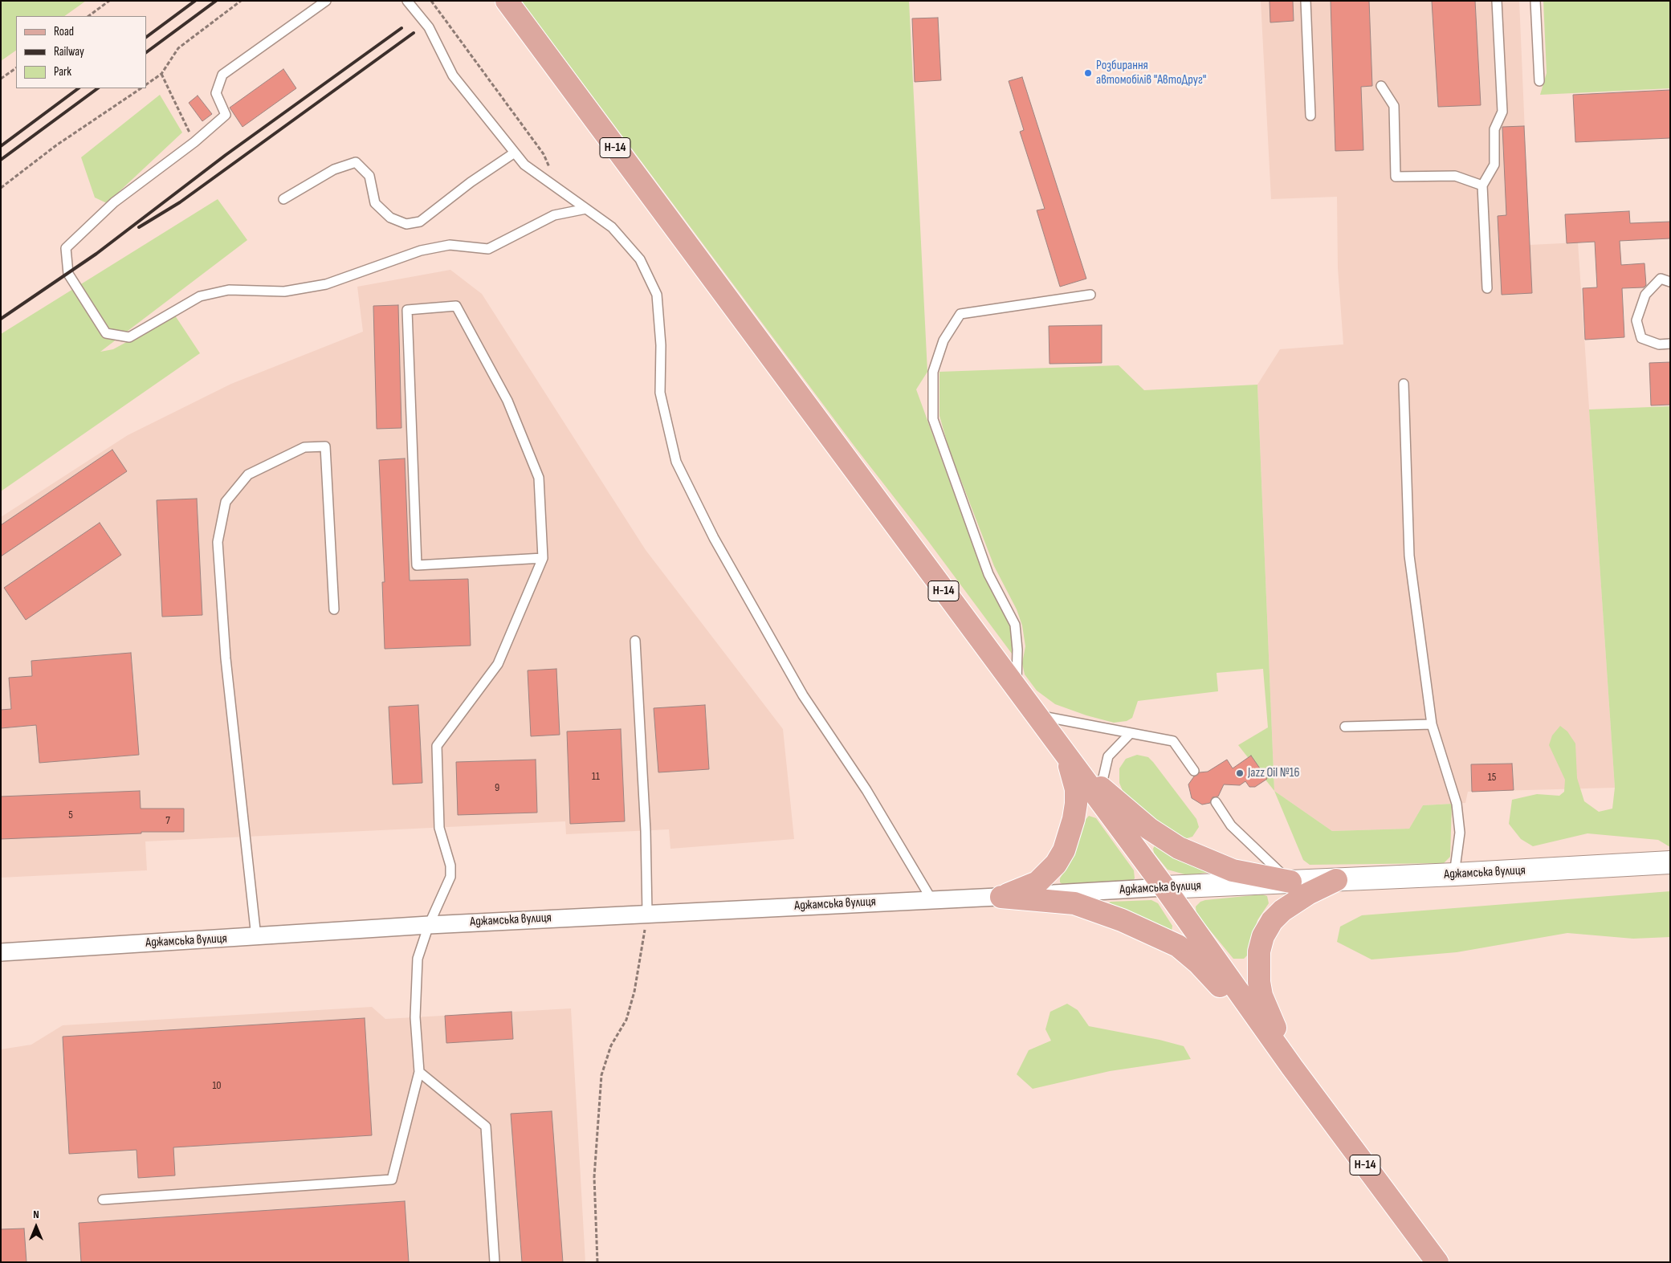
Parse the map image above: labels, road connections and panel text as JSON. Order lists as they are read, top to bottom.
{
  "streets": {
    "main road": ["Н-14", "Аджамська вулиця"]
  },
  "crossings": [
    ["Н-14", "Аджамська вулиця"]
  ],
  "places": ["Розбирання автомобілів \"АвтоДруг\"", "Jazz Oil №16"],
  "house_numbers": [
    "11",
    "15",
    "9",
    "5",
    "7",
    "10"
  ],
  "legend": ["Road", "Railway", "Park"],
  "north": "top"
}
